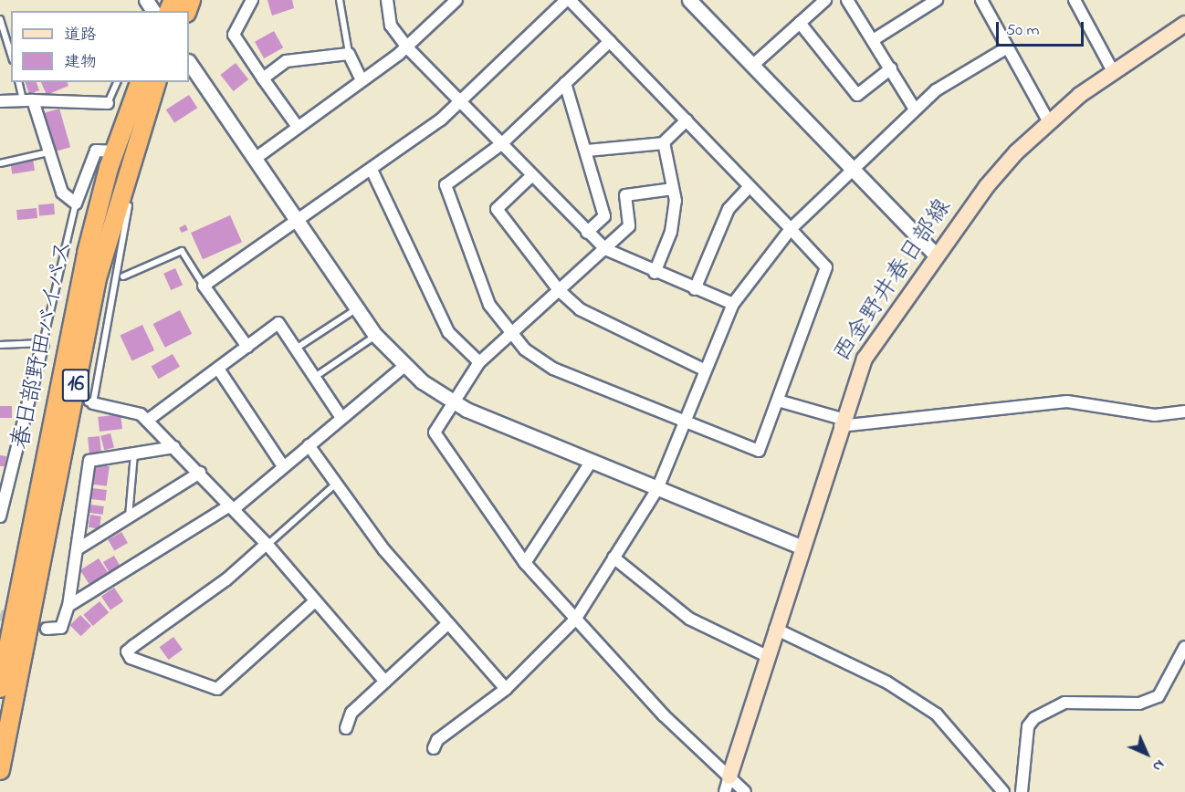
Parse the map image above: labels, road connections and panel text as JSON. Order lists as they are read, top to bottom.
{
  "streets": {
    "highway": ["春日部野田バイパス", "16"],
    "main road": ["西金野井春日部線"]
  },
  "legend": ["道路", "建物"],
  "scale_bar": "50 m",
  "north": "bottom right"
}
